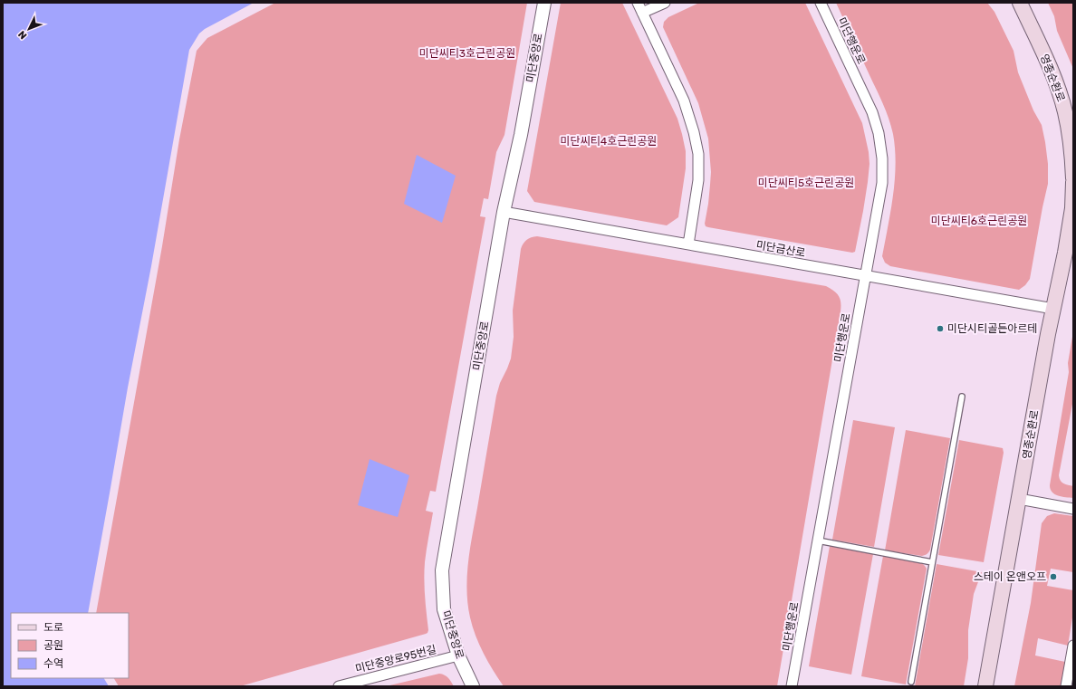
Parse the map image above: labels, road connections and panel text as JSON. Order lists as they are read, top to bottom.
{
  "streets": {
    "main road": ["영종순환로"],
    "street": [
      "미단행운로",
      "미단중앙로",
      "미단금산로",
      "미단중앙로95번길"
    ]
  },
  "crossings": [
    ["미단행운로", "미단금산로"],
    ["미단중앙로", "미단금산로"],
    ["미단중앙로", "미단중앙로95번길"],
    ["영종순환로", "미단금산로"]
  ],
  "parks": [
    "미단씨티3호근린공원",
    "미단씨티4호근린공원",
    "미단씨티5호근린공원",
    "미단씨티6호근린공원"
  ],
  "places": ["미단시티골든아르테", "스테이 온앤오프"],
  "legend": ["도로", "공원", "수역"],
  "north": "bottom left"
}
